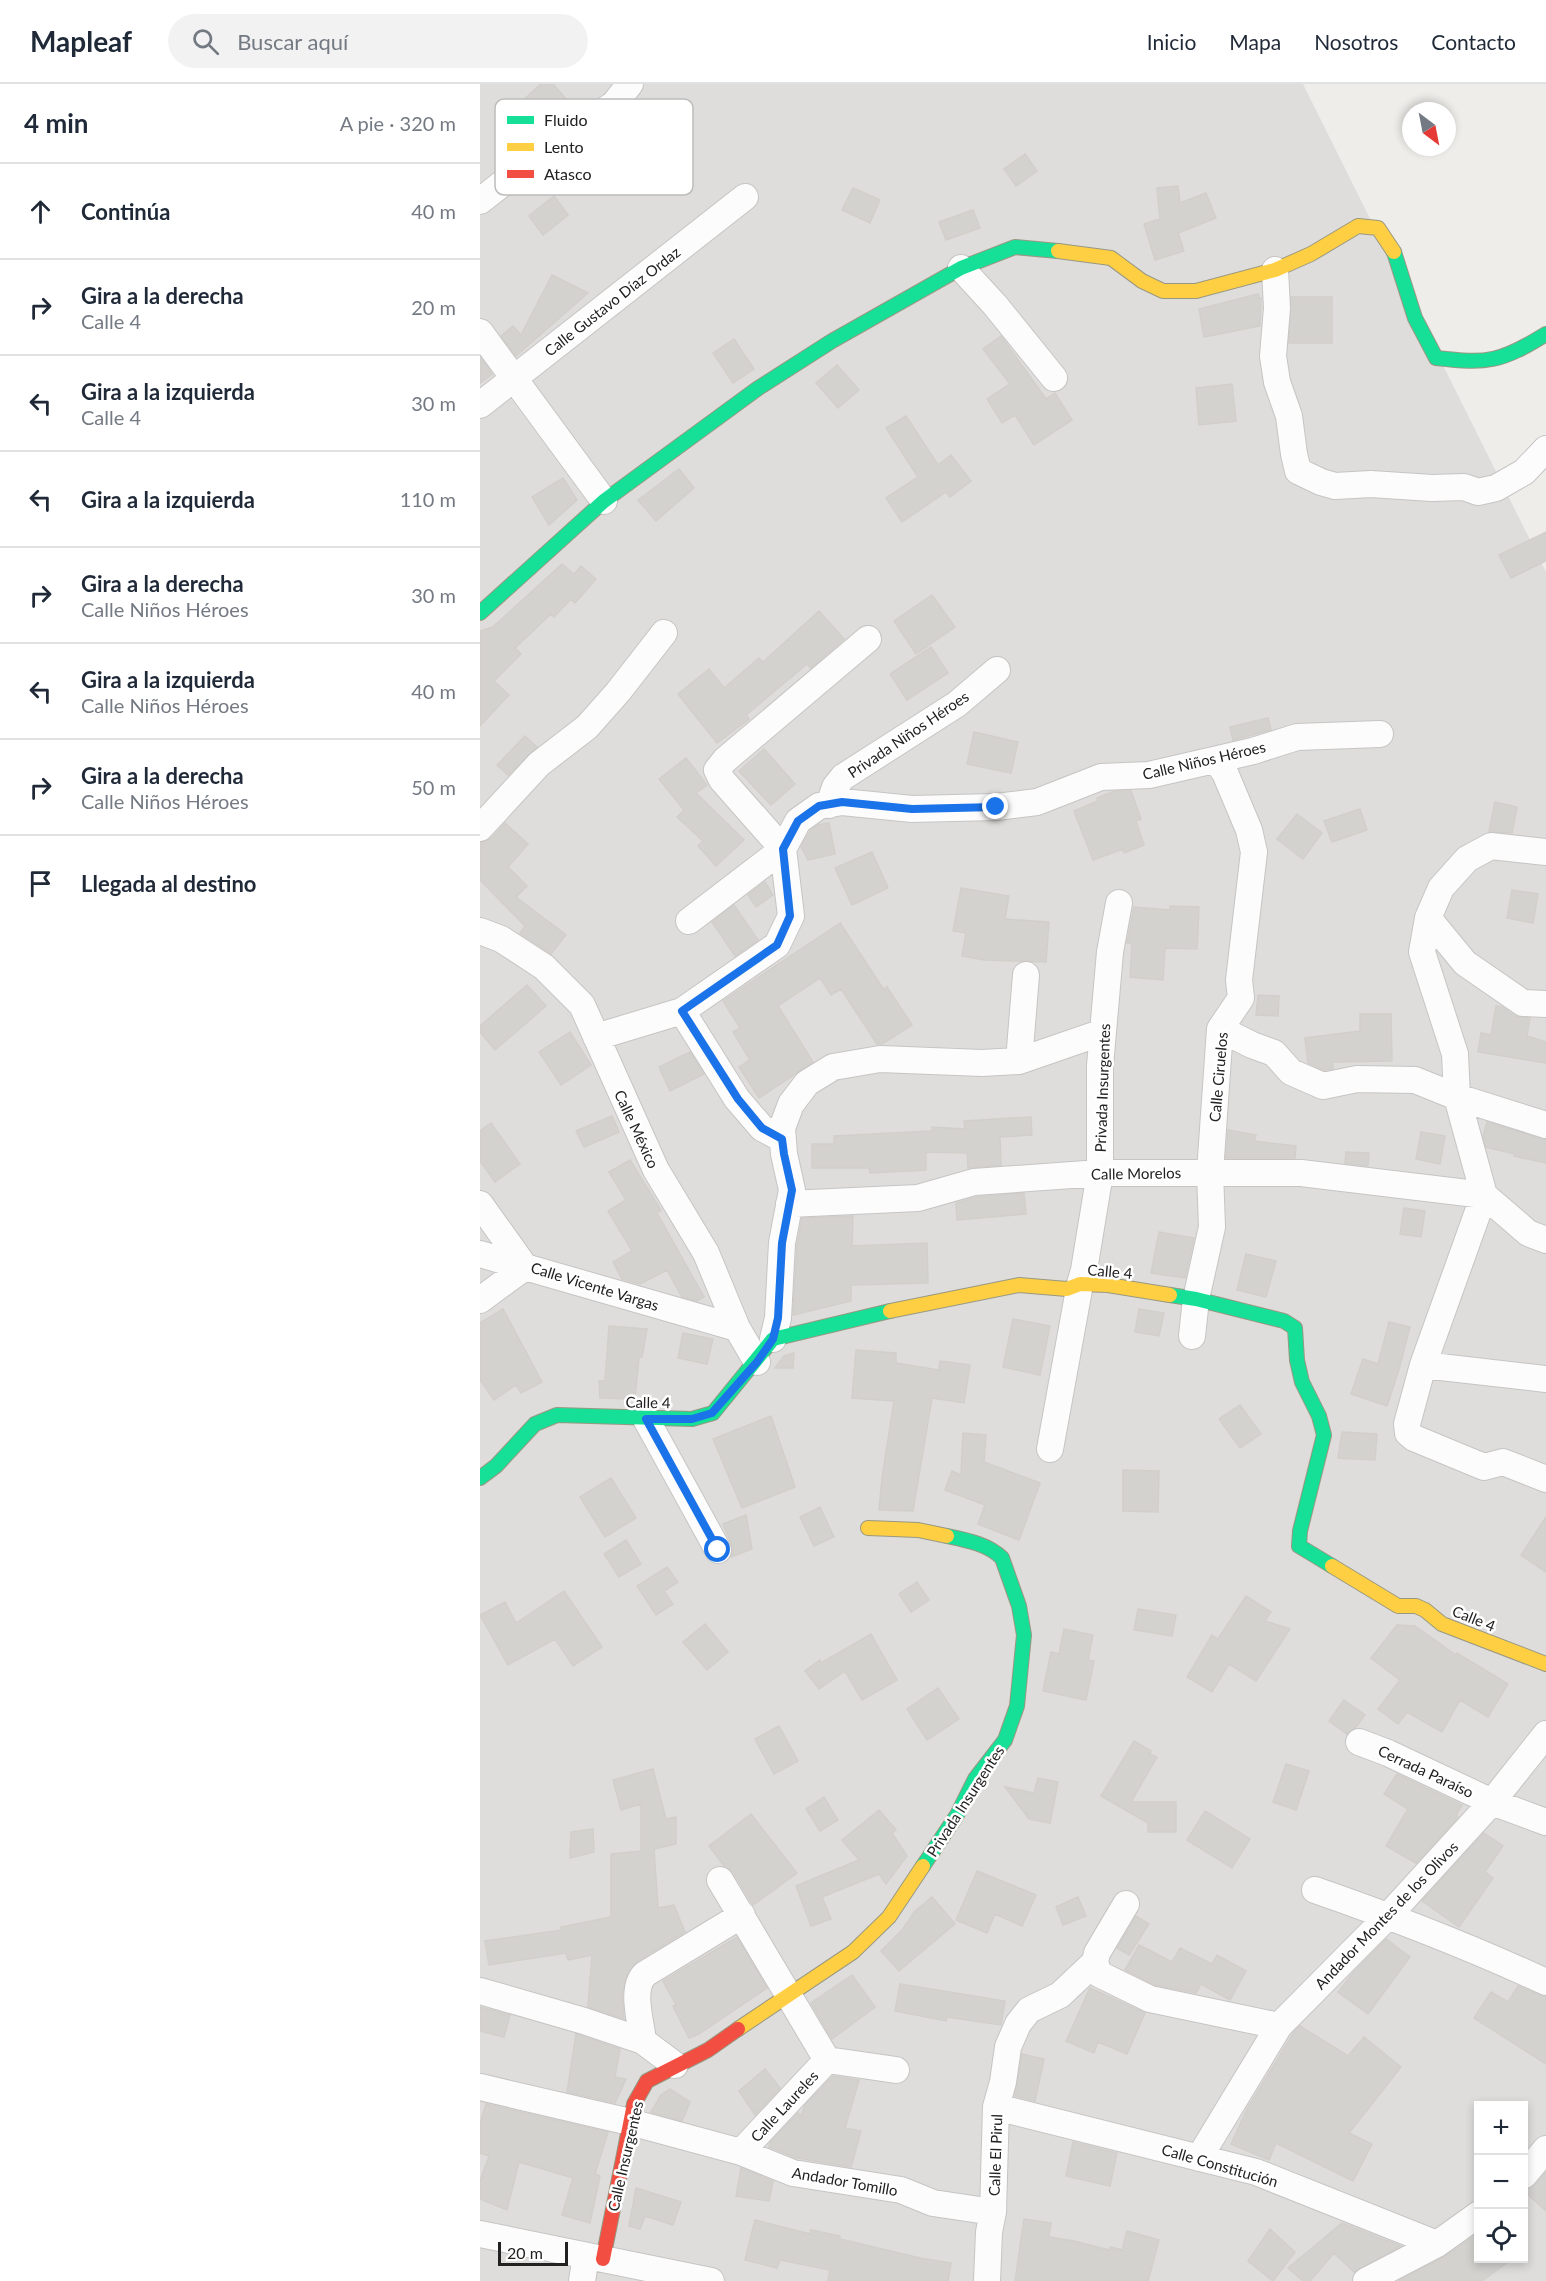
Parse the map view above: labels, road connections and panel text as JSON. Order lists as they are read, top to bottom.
{
  "streets": {
    "street": [
      "Calle Gustavo Díaz Ordaz",
      "Privada Niños Héroes",
      "Calle Niños Héroes",
      "Calle Ciruelos",
      "Privada Insurgentes",
      "Calle México",
      "Calle Morelos",
      "Calle 4",
      "Calle Vicente Vargas",
      "Cerrada Paraíso",
      "Andador Montes de los Olivos",
      "Calle Laureles",
      "Calle El Pirul",
      "Calle Insurgentes",
      "Calle Constitución",
      "Andador Tomillo"
    ]
  },
  "crossings": [
    ["Privada Niños Héroes", "Calle Niños Héroes"],
    ["Calle Niños Héroes", "Calle Ciruelos"],
    ["Calle Ciruelos", "Calle Morelos"],
    ["Calle Ciruelos", "Calle 4"],
    ["Privada Insurgentes", "Calle Morelos"],
    ["Privada Insurgentes", "Calle 4"],
    ["Privada Insurgentes", "Calle Insurgentes"],
    ["Calle México", "Calle 4"],
    ["Calle México", "Calle Vicente Vargas"],
    ["Cerrada Paraíso", "Andador Montes de los Olivos"],
    ["Andador Montes de los Olivos", "Calle Constitución"],
    ["Calle Laureles", "Andador Tomillo"],
    ["Calle El Pirul", "Calle Constitución"],
    ["Calle El Pirul", "Andador Tomillo"],
    ["Calle Insurgentes", "Andador Tomillo"]
  ],
  "legend": ["Fluido", "Lento", "Atasco"],
  "scale_bar": "20 m",
  "north": "bottom right",
  "page": {
    "header": "Mapleaf",
    "search": "Buscar aquí",
    "nav": [
      "Inicio",
      "Mapa",
      "Nosotros",
      "Contacto"
    ],
    "heading": ["4 min", "A pie · 320 m"],
    "list": [
      ["Continúa", "40 m"],
      ["Gira a la derecha", "Calle 4", "20 m"],
      ["Gira a la izquierda", "Calle 4", "30 m"],
      ["Gira a la izquierda", "110 m"],
      ["Gira a la derecha", "Calle Niños Héroes", "30 m"],
      ["Gira a la izquierda", "Calle Niños Héroes", "40 m"],
      ["Gira a la derecha", "Calle Niños Héroes", "50 m"],
      "Llegada al destino"
    ],
    "map_buttons": ["+", "−"],
    "scale": "20 m"
  }
}
